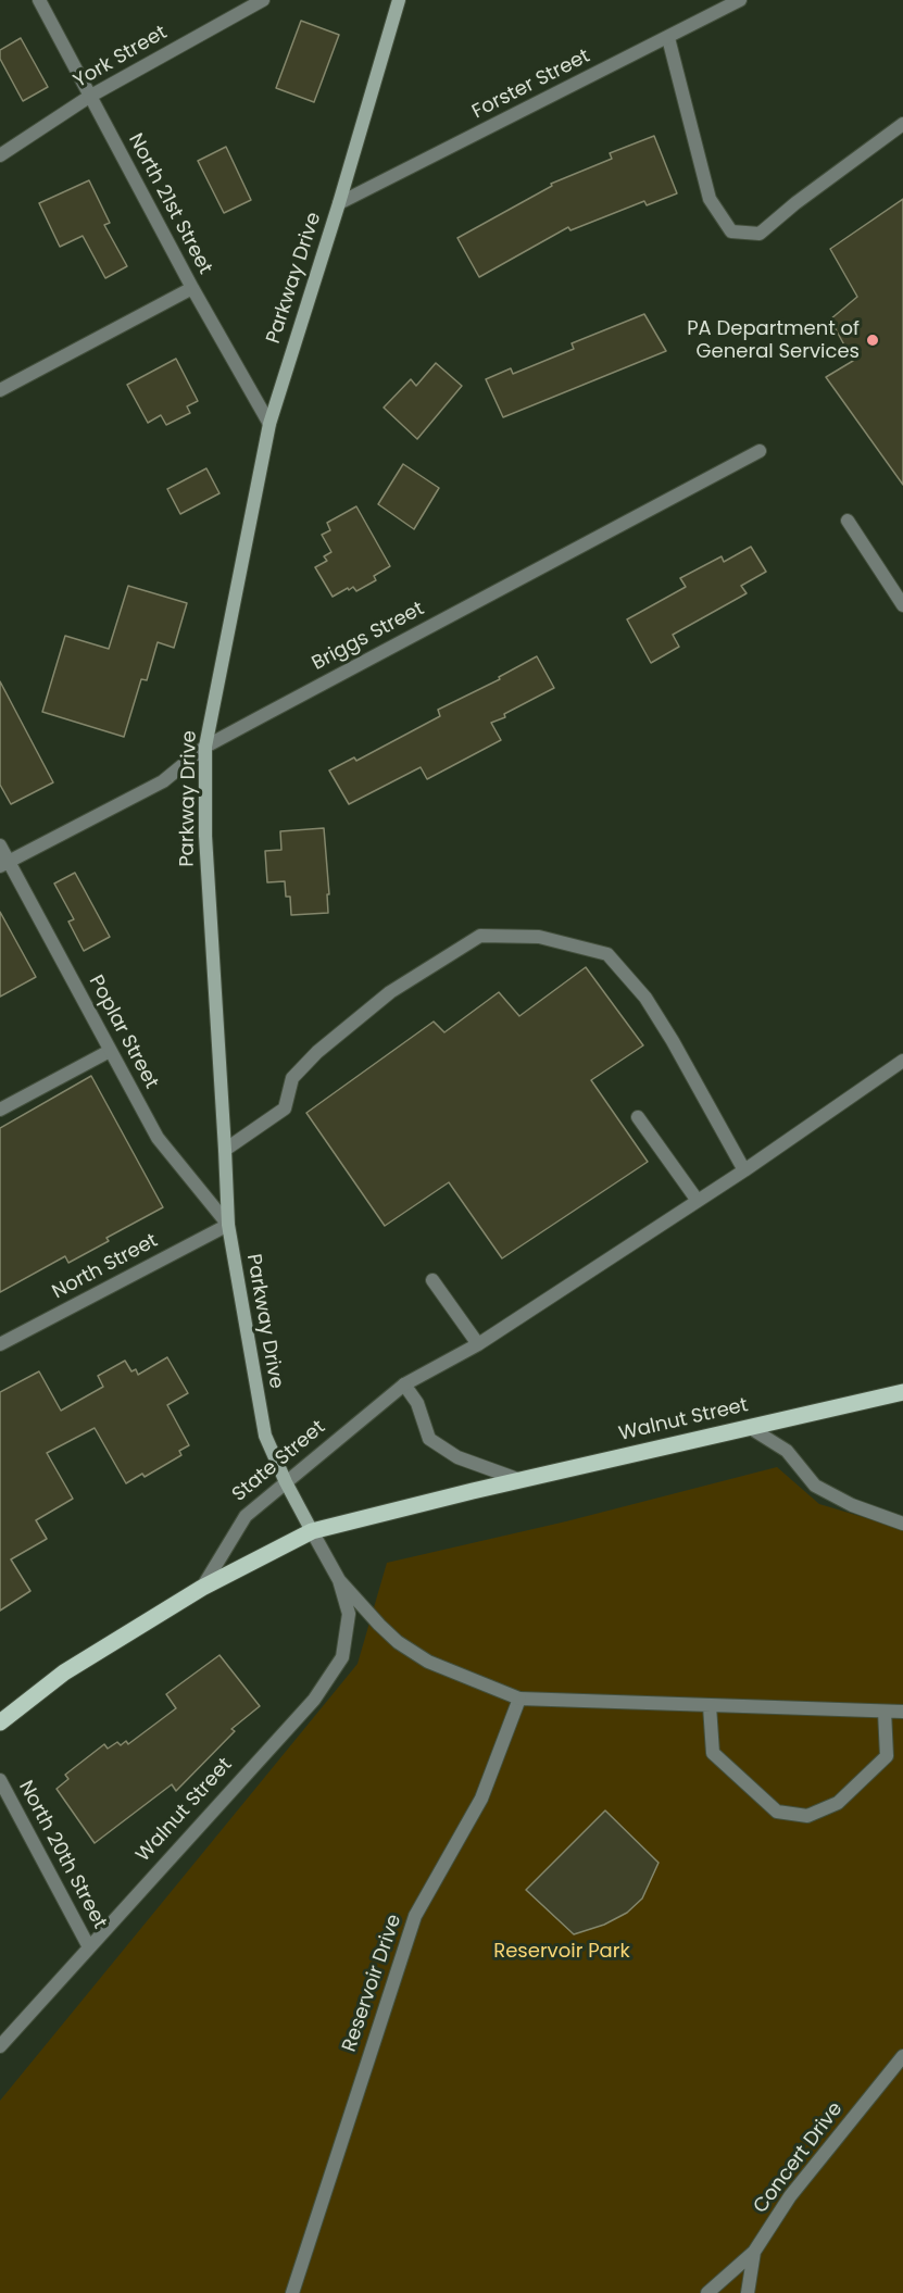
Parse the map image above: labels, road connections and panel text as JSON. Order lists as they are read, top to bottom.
{
  "streets": {
    "main road": ["Walnut Street", "State Street"],
    "street": [
      "York Street",
      "Forster Street",
      "North 21st Street",
      "Parkway Drive",
      "Briggs Street",
      "Poplar Street",
      "North Street",
      "North 20th Street",
      "Reservoir Drive",
      "Concert Drive"
    ]
  },
  "crossings": [
    ["York Street", "North 21st Street"],
    ["Forster Street", "Parkway Drive"],
    ["North 21st Street", "Parkway Drive"],
    ["Parkway Drive", "Briggs Street"],
    ["Parkway Drive", "Poplar Street"],
    ["Parkway Drive", "North Street"],
    ["Parkway Drive", "State Street"],
    ["Briggs Street", "Poplar Street"],
    ["Poplar Street", "North Street"],
    ["Walnut Street", "State Street"],
    ["Walnut Street", "North 20th Street"]
  ],
  "parks": ["Reservoir Park"],
  "places": ["PA Department of General Services"]
}
